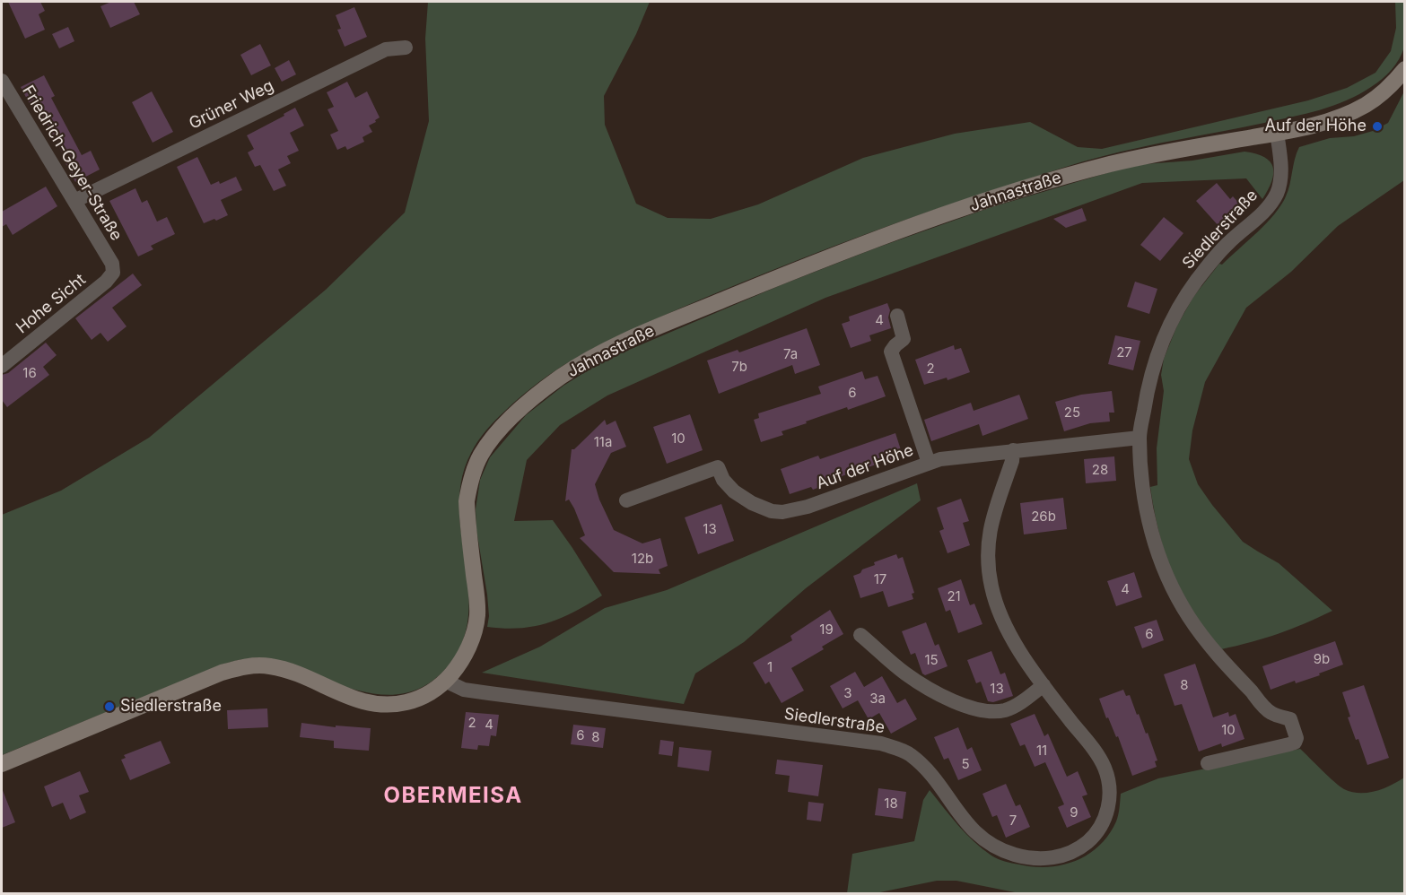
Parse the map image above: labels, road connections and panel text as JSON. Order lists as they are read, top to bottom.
{
  "streets": {
    "street": [
      "Grüner Weg",
      "Friedrich-Geyer-Straße",
      "Jahnastraße",
      "Siedlerstraße",
      "Hohe Sicht",
      "Auf der Höhe"
    ]
  },
  "crossings": [
    ["Grüner Weg", "Friedrich-Geyer-Straße"],
    ["Friedrich-Geyer-Straße", "Hohe Sicht"],
    ["Jahnastraße", "Siedlerstraße"],
    ["Siedlerstraße", "Auf der Höhe"]
  ],
  "districts": ["OBERMEISA"],
  "places": ["Auf der Höhe", "Siedlerstraße"],
  "house_numbers": [
    "4",
    "27",
    "7a",
    "7b",
    "2",
    "16",
    "6",
    "25",
    "10",
    "11a",
    "28",
    "26b",
    "13",
    "12b",
    "17",
    "4",
    "21",
    "19",
    "6",
    "9b",
    "15",
    "1",
    "8",
    "13",
    "3",
    "3a",
    "2",
    "4",
    "10",
    "6",
    "8",
    "11",
    "5",
    "18",
    "9",
    "7"
  ]
}
